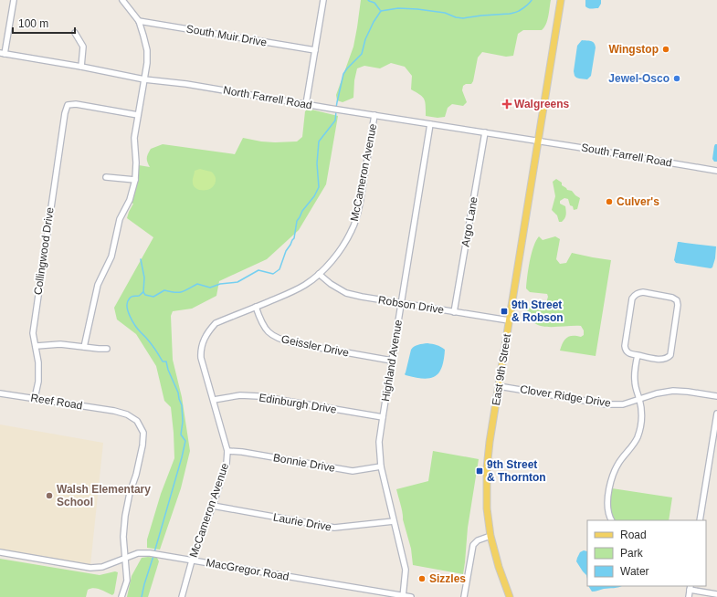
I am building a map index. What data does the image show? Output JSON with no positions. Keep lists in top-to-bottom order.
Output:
{
  "streets": {
    "main road": ["East 9th Street"],
    "street": [
      "South Muir Drive",
      "North Farrell Road",
      "South Farrell Road",
      "McCameron Avenue",
      "Argo Lane",
      "Collingwood Drive",
      "Robson Drive",
      "Geissler Drive",
      "Highland Avenue",
      "Clover Ridge Drive",
      "Reef Road",
      "Edinburgh Drive",
      "Bonnie Drive",
      "Laurie Drive",
      "MacGregor Road"
    ]
  },
  "crossings": [
    ["North Farrell Road", "South Farrell Road"],
    ["North Farrell Road", "McCameron Avenue"],
    ["North Farrell Road", "Argo Lane"],
    ["North Farrell Road", "Highland Avenue"],
    ["North Farrell Road", "East 9th Street"],
    ["South Farrell Road", "East 9th Street"],
    ["McCameron Avenue", "Robson Drive"],
    ["McCameron Avenue", "Geissler Drive"],
    ["McCameron Avenue", "Edinburgh Drive"],
    ["McCameron Avenue", "Bonnie Drive"],
    ["McCameron Avenue", "Laurie Drive"],
    ["McCameron Avenue", "MacGregor Road"],
    ["Argo Lane", "Robson Drive"],
    ["Collingwood Drive", "Reef Road"],
    ["Robson Drive", "Highland Avenue"],
    ["Robson Drive", "East 9th Street"],
    ["Geissler Drive", "Highland Avenue"],
    ["Highland Avenue", "Edinburgh Drive"],
    ["Highland Avenue", "Bonnie Drive"],
    ["Highland Avenue", "Laurie Drive"],
    ["Highland Avenue", "MacGregor Road"],
    ["East 9th Street", "Clover Ridge Drive"],
    ["Reef Road", "MacGregor Road"]
  ],
  "places": {
    "other": [
      "Wingstop",
      "Jewel-Osco",
      "Culver's",
      "Walsh Elementary School",
      "Sizzles"
    ],
    "health": ["Walgreens"],
    "transit": ["9th Street & Robson", "9th Street & Thornton"]
  },
  "legend": ["Road", "Park", "Water"],
  "scale_bar": "100 m"
}
